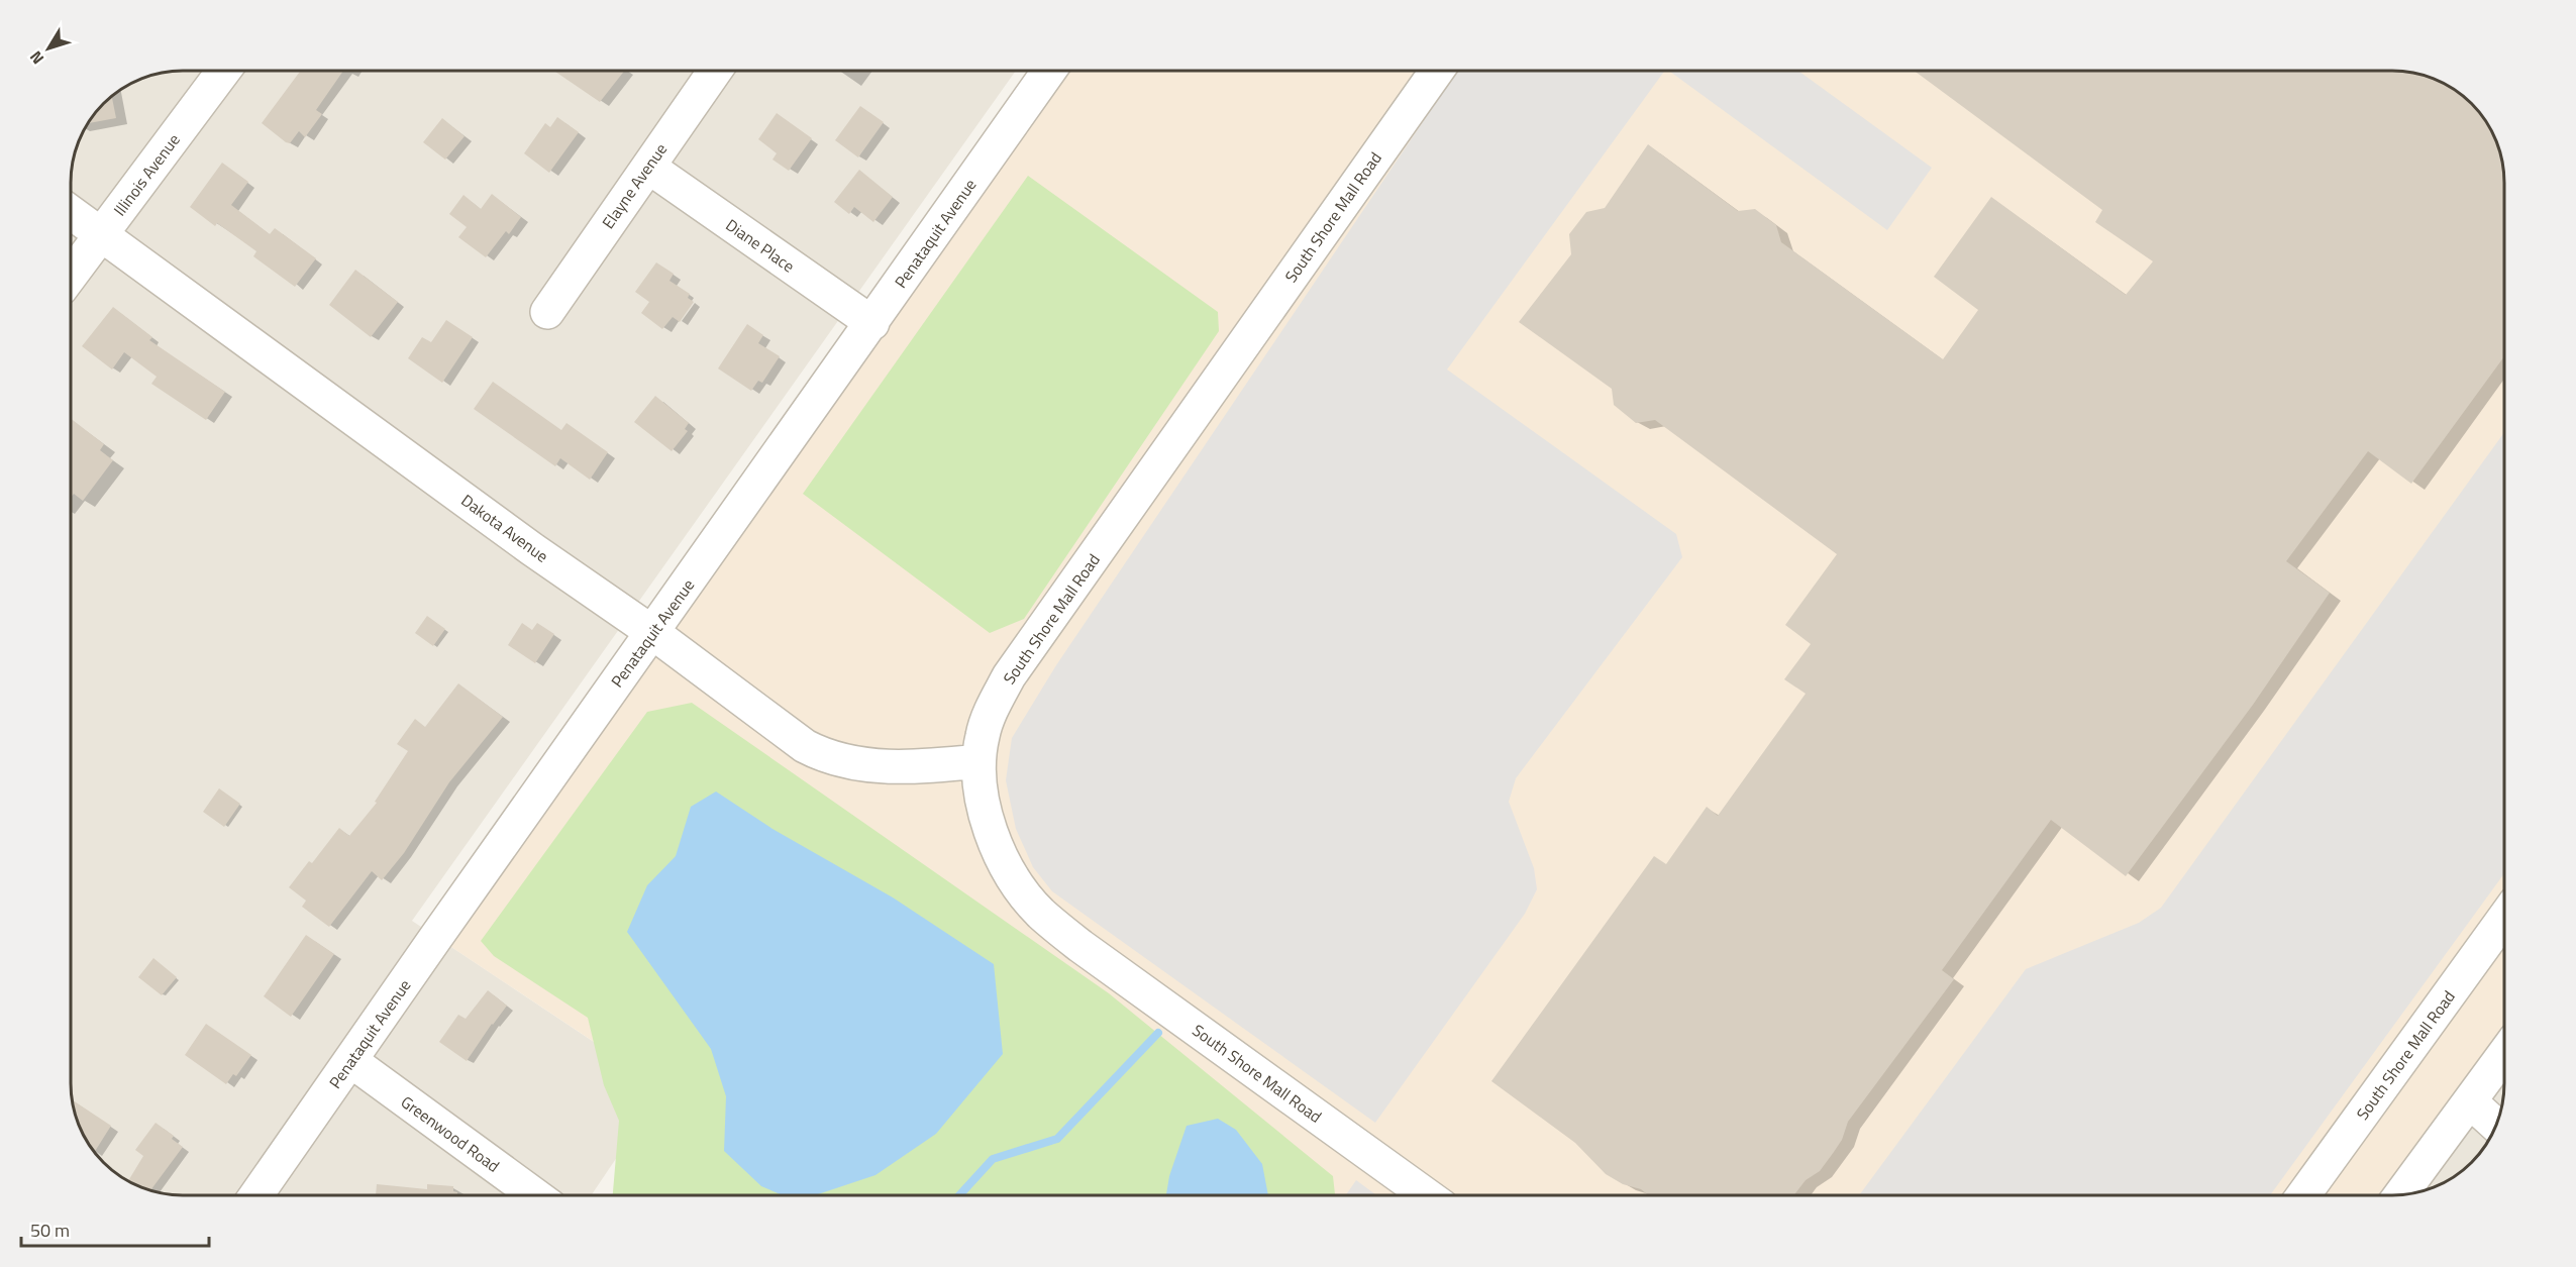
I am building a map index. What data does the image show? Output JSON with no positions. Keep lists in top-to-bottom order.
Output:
{
  "streets": {
    "street": [
      "Illinois Avenue",
      "Elayne Avenue",
      "South Shore Mall Road",
      "Penataquit Avenue",
      "Diane Place",
      "Dakota Avenue",
      "Greenwood Road"
    ]
  },
  "crossings": [
    ["Illinois Avenue", "Dakota Avenue"],
    ["Elayne Avenue", "Diane Place"],
    ["South Shore Mall Road", "Dakota Avenue"],
    ["Penataquit Avenue", "Diane Place"],
    ["Penataquit Avenue", "Dakota Avenue"],
    ["Penataquit Avenue", "Greenwood Road"]
  ],
  "scale_bar": "50 m",
  "north": "bottom left"
}
